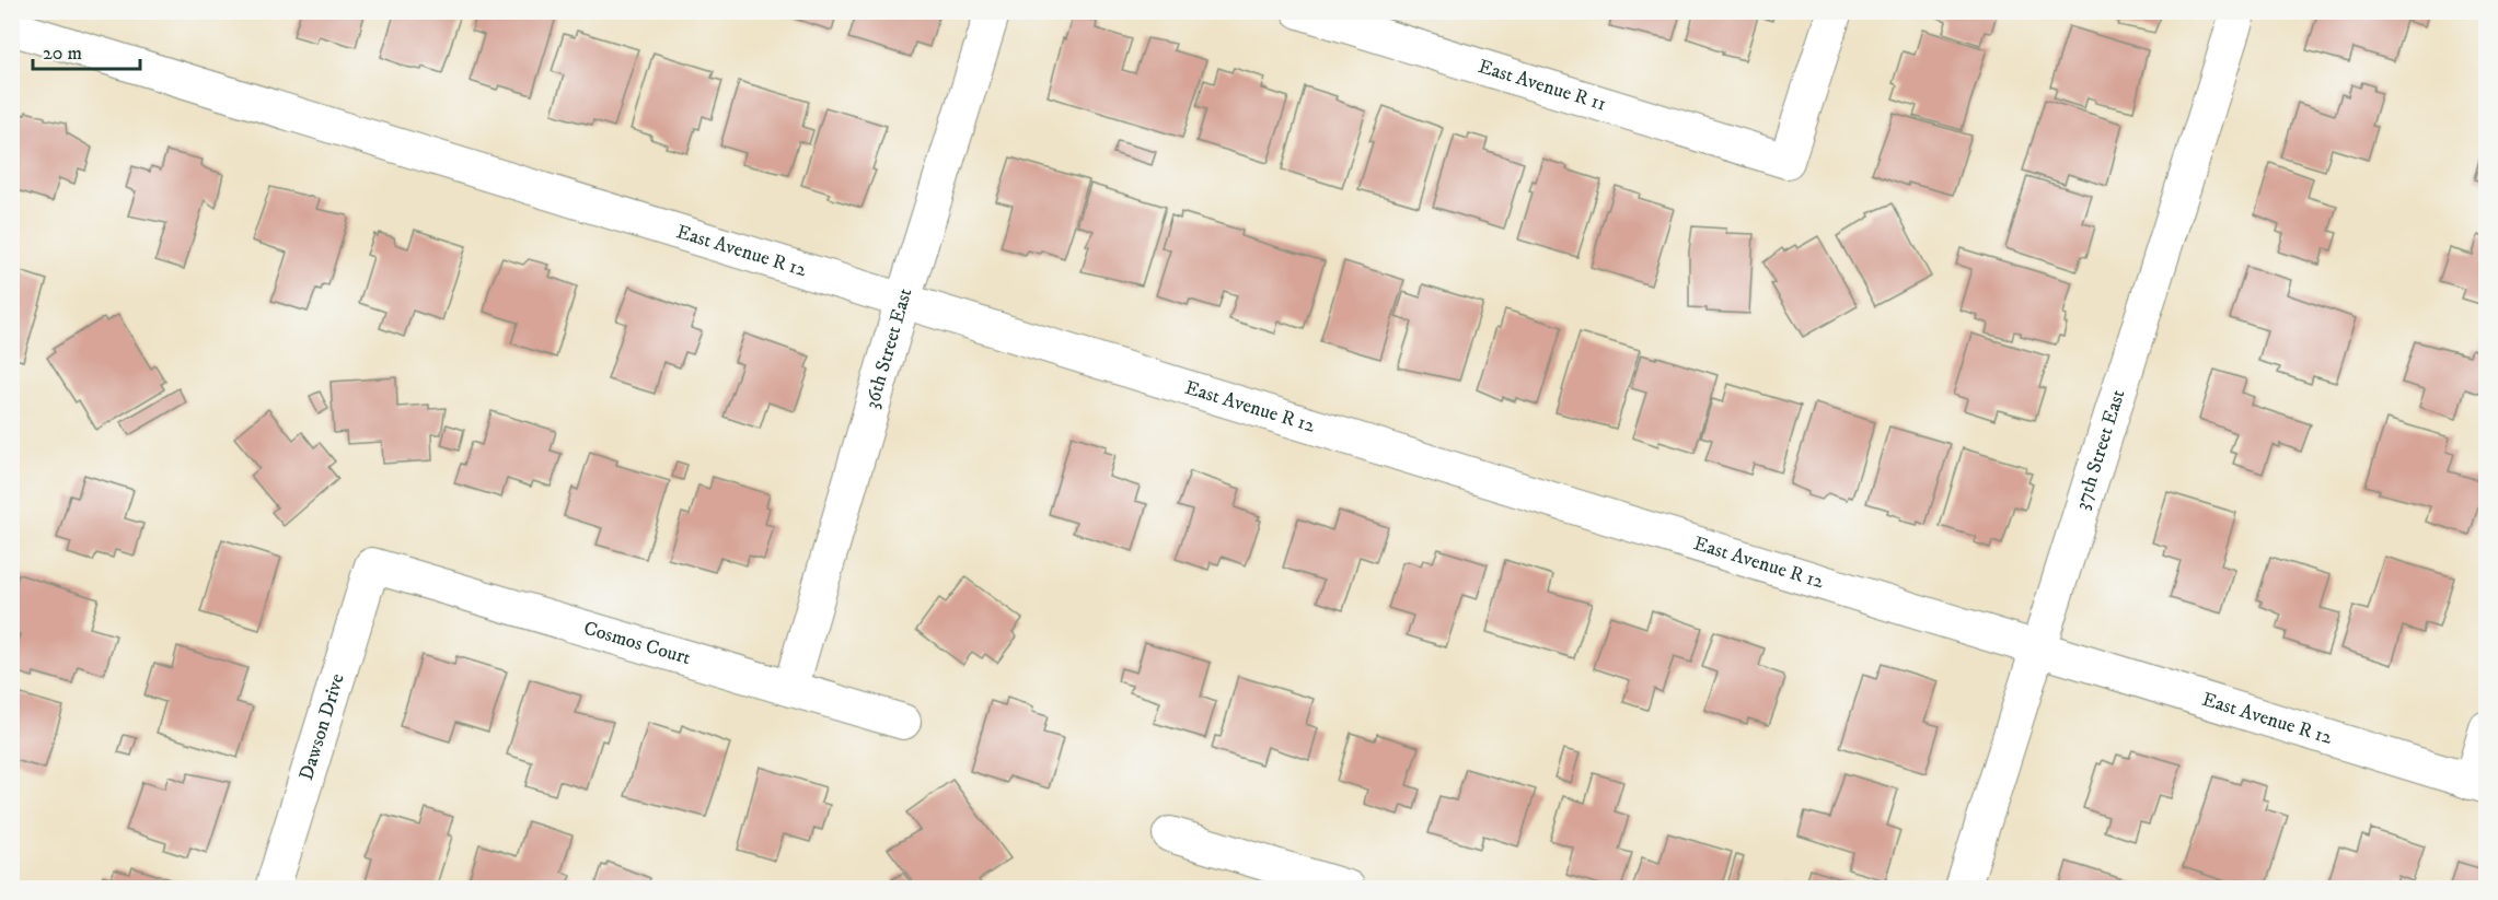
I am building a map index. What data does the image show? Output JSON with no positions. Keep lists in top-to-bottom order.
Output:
{
  "streets": {
    "street": [
      "East Avenue R 11",
      "East Avenue R 12",
      "36th Street East",
      "37th Street East",
      "Cosmos Court",
      "Dawson Drive"
    ]
  },
  "crossings": [
    ["East Avenue R 12", "36th Street East"],
    ["East Avenue R 12", "37th Street East"],
    ["36th Street East", "Cosmos Court"],
    ["Cosmos Court", "Dawson Drive"]
  ],
  "scale_bar": "20 m"
}
